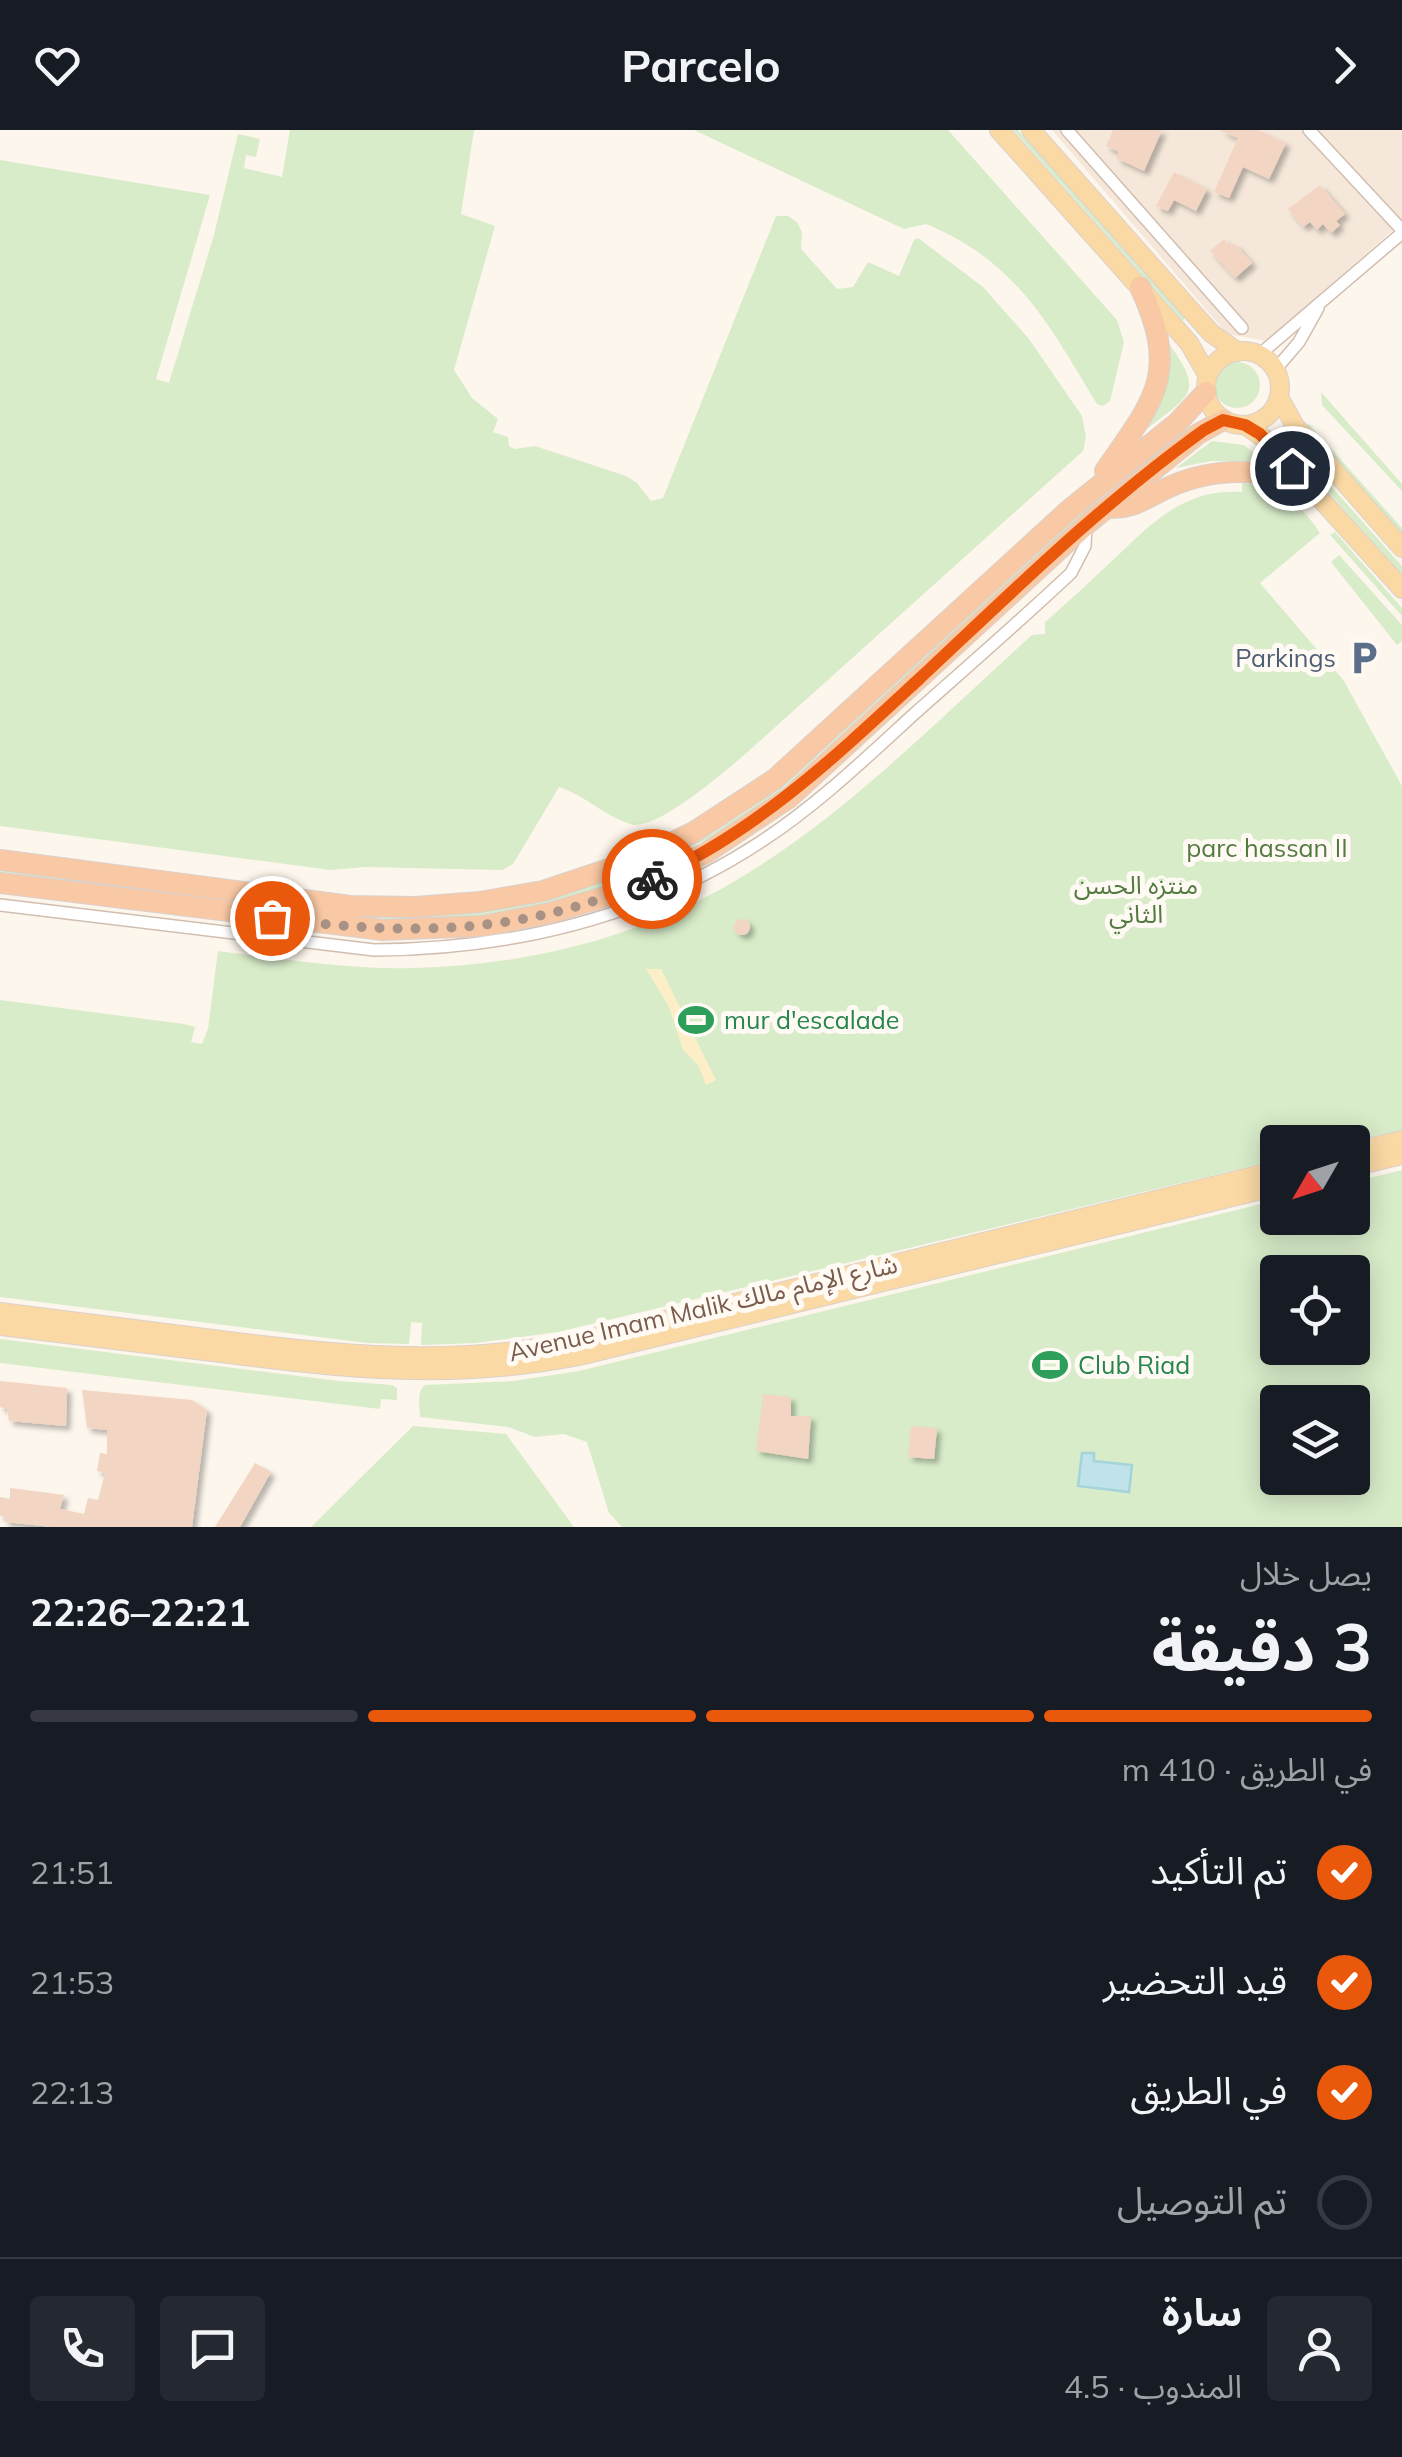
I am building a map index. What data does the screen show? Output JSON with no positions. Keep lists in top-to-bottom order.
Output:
{
  "streets": {
    "main road": ["Avenue Imam Malik شارع الإمام مالك"]
  },
  "parks": ["parc hassan II", "منتزه الحسن الثاني"],
  "places": {
    "parking": ["Parkings"],
    "sports": ["mur d'escalade", "Club Riad"]
  },
  "north": "bottom left",
  "page": {
    "header": "Parcelo",
    "heading": ["3 دقيقة", "يصل خلال", "22:21–22:26"],
    "panel": ["سارة", "المندوب · 4.5"],
    "bar": "في الطريق · 410 m",
    "list": [
      ["تم التأكيد", "21:51"],
      ["قيد التحضير", "21:53"],
      ["في الطريق", "22:13"],
      "تم التوصيل"
    ]
  }
}
